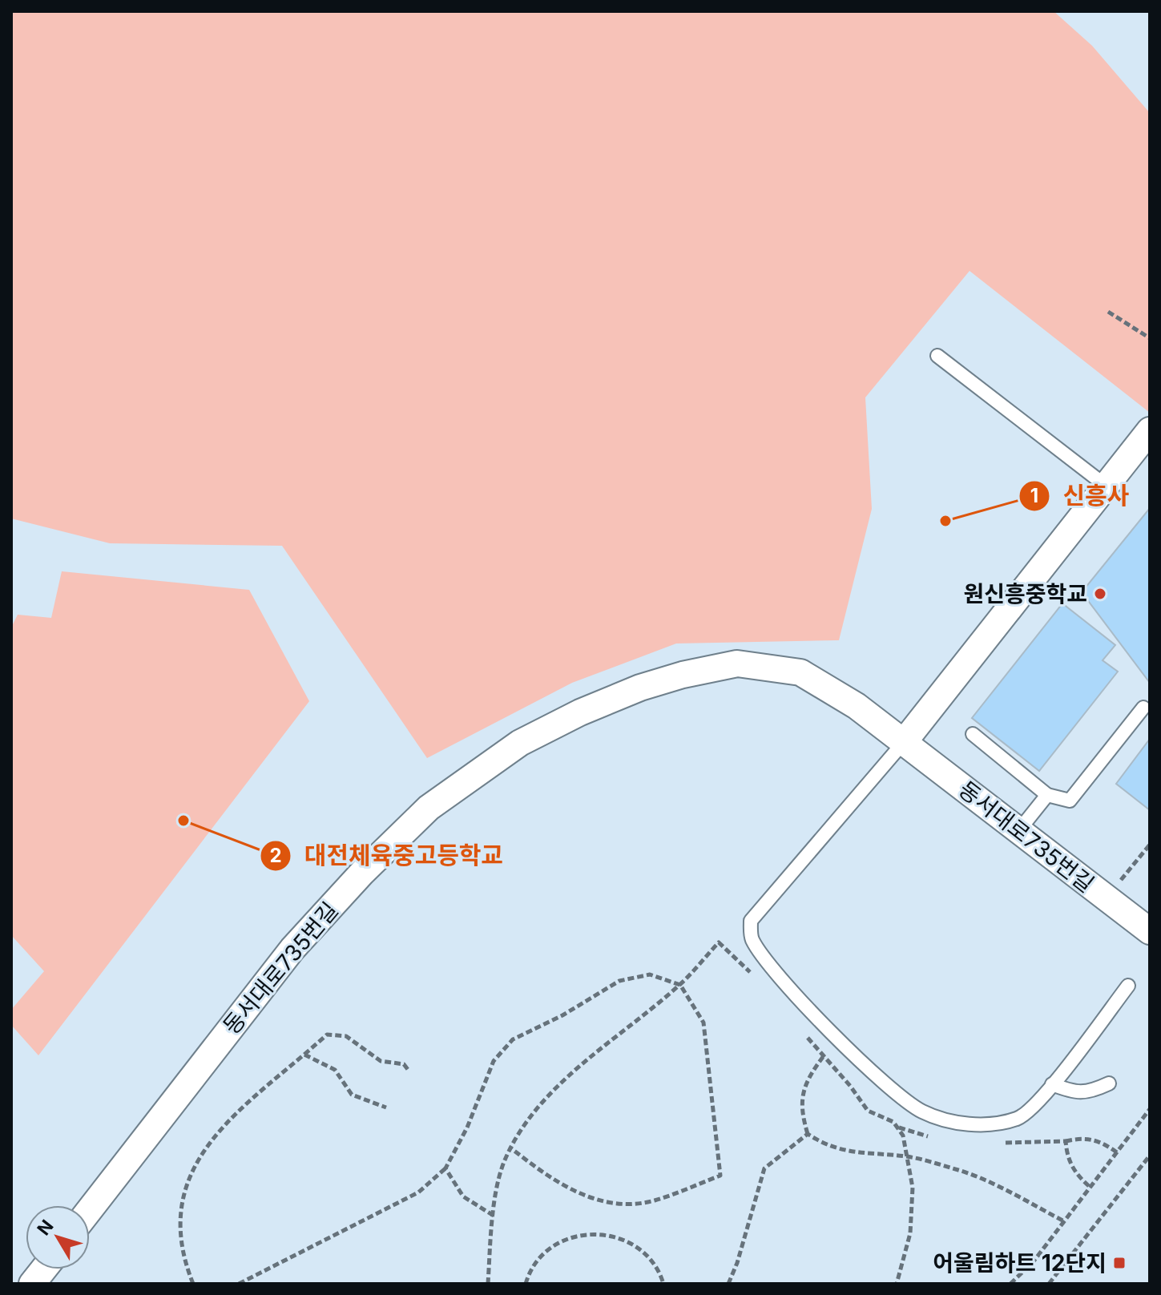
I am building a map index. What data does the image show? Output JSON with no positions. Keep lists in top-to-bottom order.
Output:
{
  "streets": {
    "street": ["동서대로735번길"]
  },
  "places": {
    "other": ["신흥사", "원신흥중학교", "대전체육중고등학교"],
    "transit": ["어울림하트 12단지"]
  },
  "north": "top left"
}
